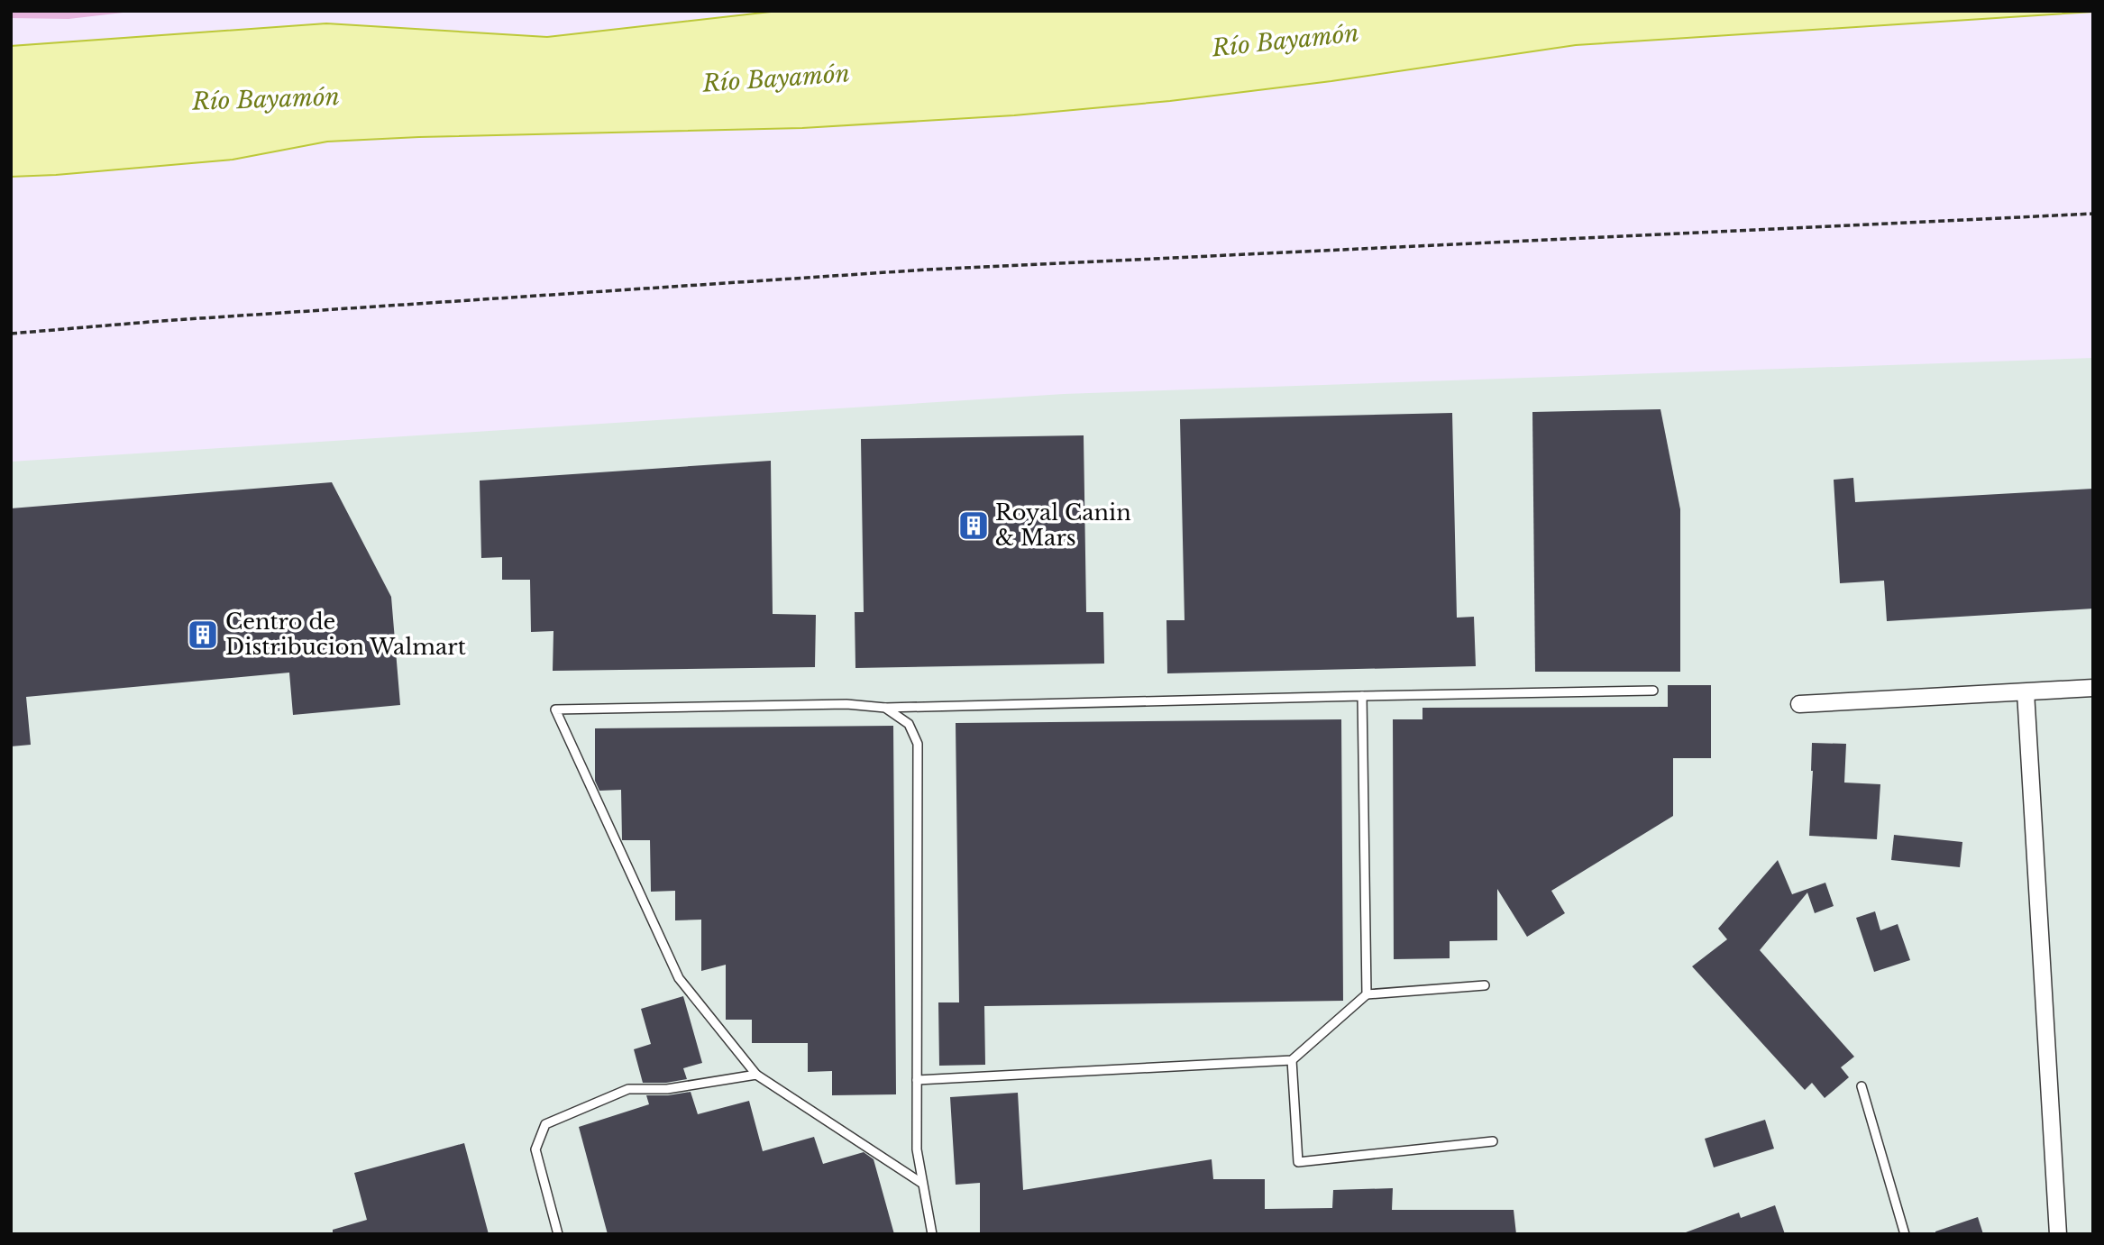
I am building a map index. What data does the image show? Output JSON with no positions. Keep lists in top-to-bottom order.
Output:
{
  "water": ["Río Bayamón"],
  "places": {
    "building": ["Royal Canin & Mars", "Centro de Distribucion Walmart"]
  }
}
